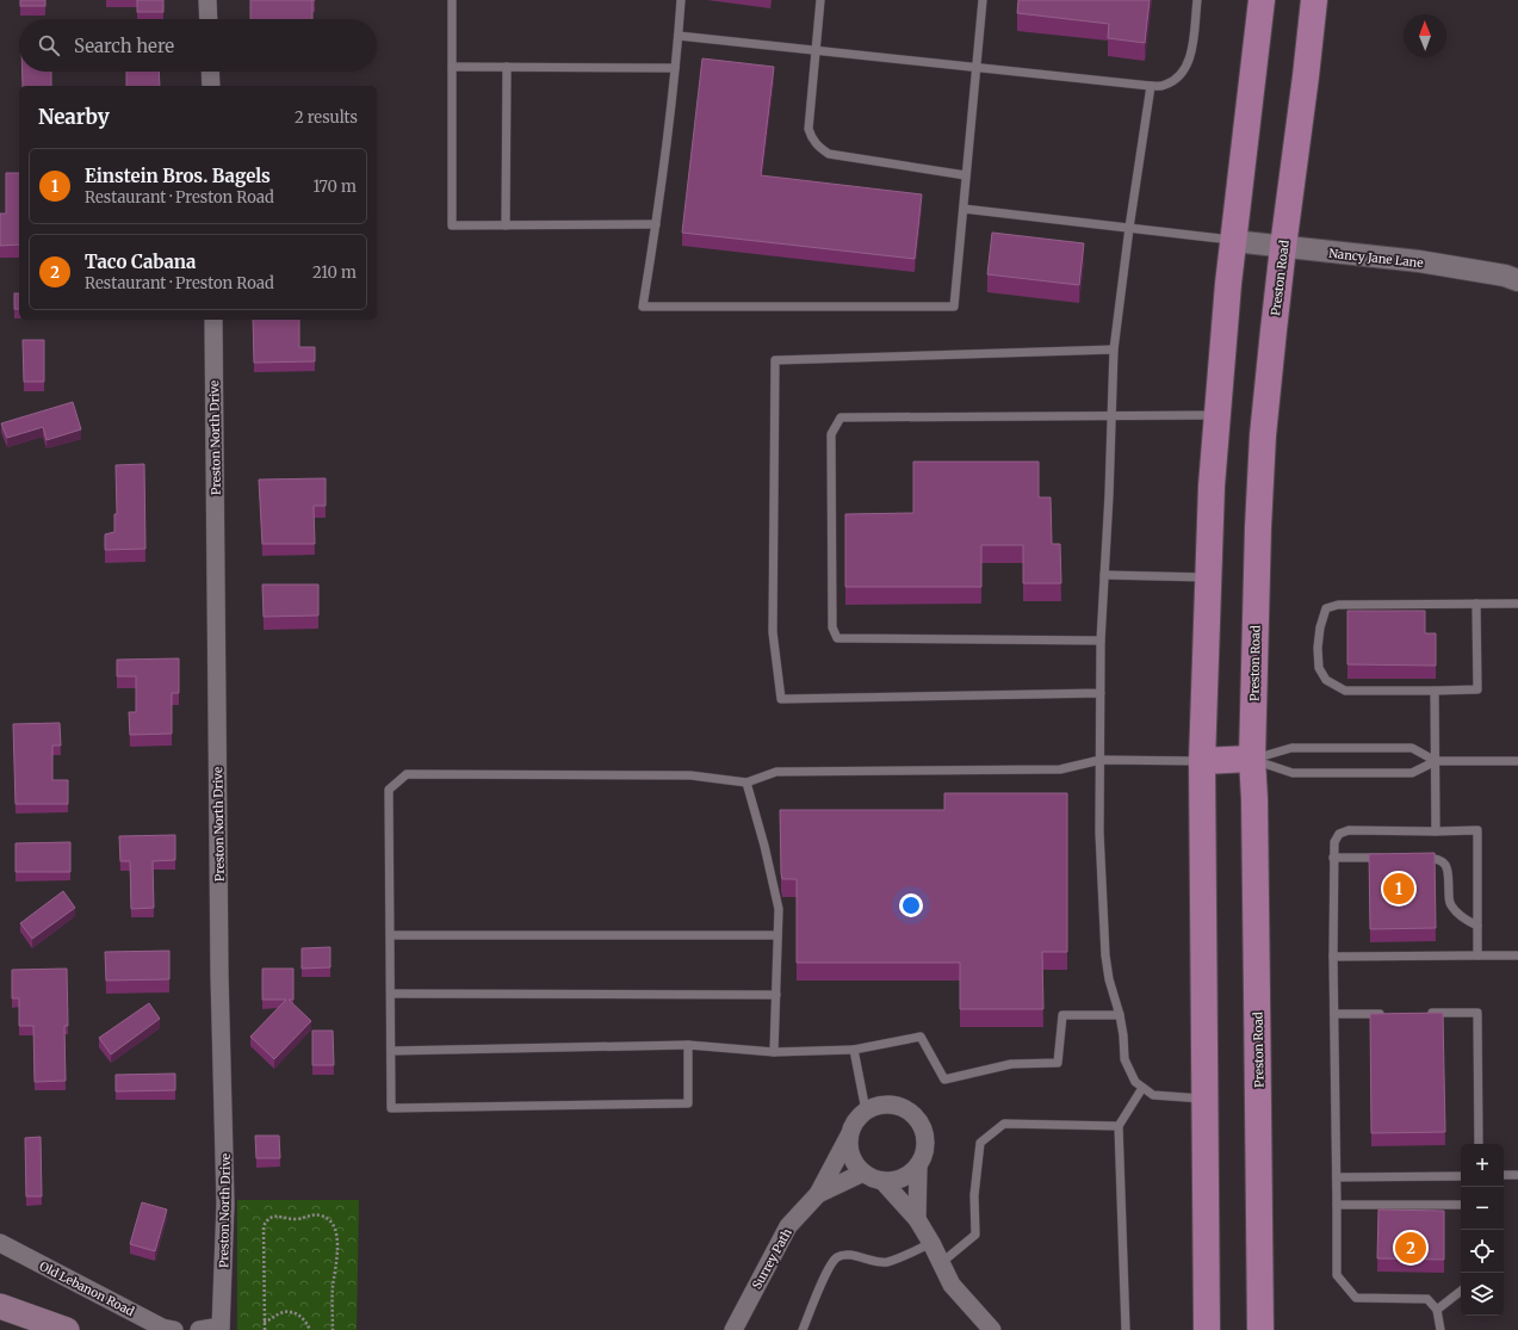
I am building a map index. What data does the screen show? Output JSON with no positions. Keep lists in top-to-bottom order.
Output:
{
  "streets": {
    "main road": ["Preston Road"],
    "street": [
      "Nancy Jane Lane",
      "Preston North Drive",
      "Surrey Path",
      "Old Lebanon Road"
    ]
  },
  "crossings": [
    ["Nancy Jane Lane", "Preston Road"]
  ],
  "north": "top",
  "page": {
    "search": "Search here",
    "heading": ["Nearby", "2 results"],
    "list": [
      {
        "mark": "1",
        "name": "Einstein Bros. Bagels",
        "note": "Restaurant · Preston Road",
        "value": "170 m"
      },
      {
        "mark": "2",
        "name": "Taco Cabana",
        "note": "Restaurant · Preston Road",
        "value": "210 m"
      }
    ],
    "pins": ["1", "2"],
    "map_buttons": ["+", "−"]
  }
}
